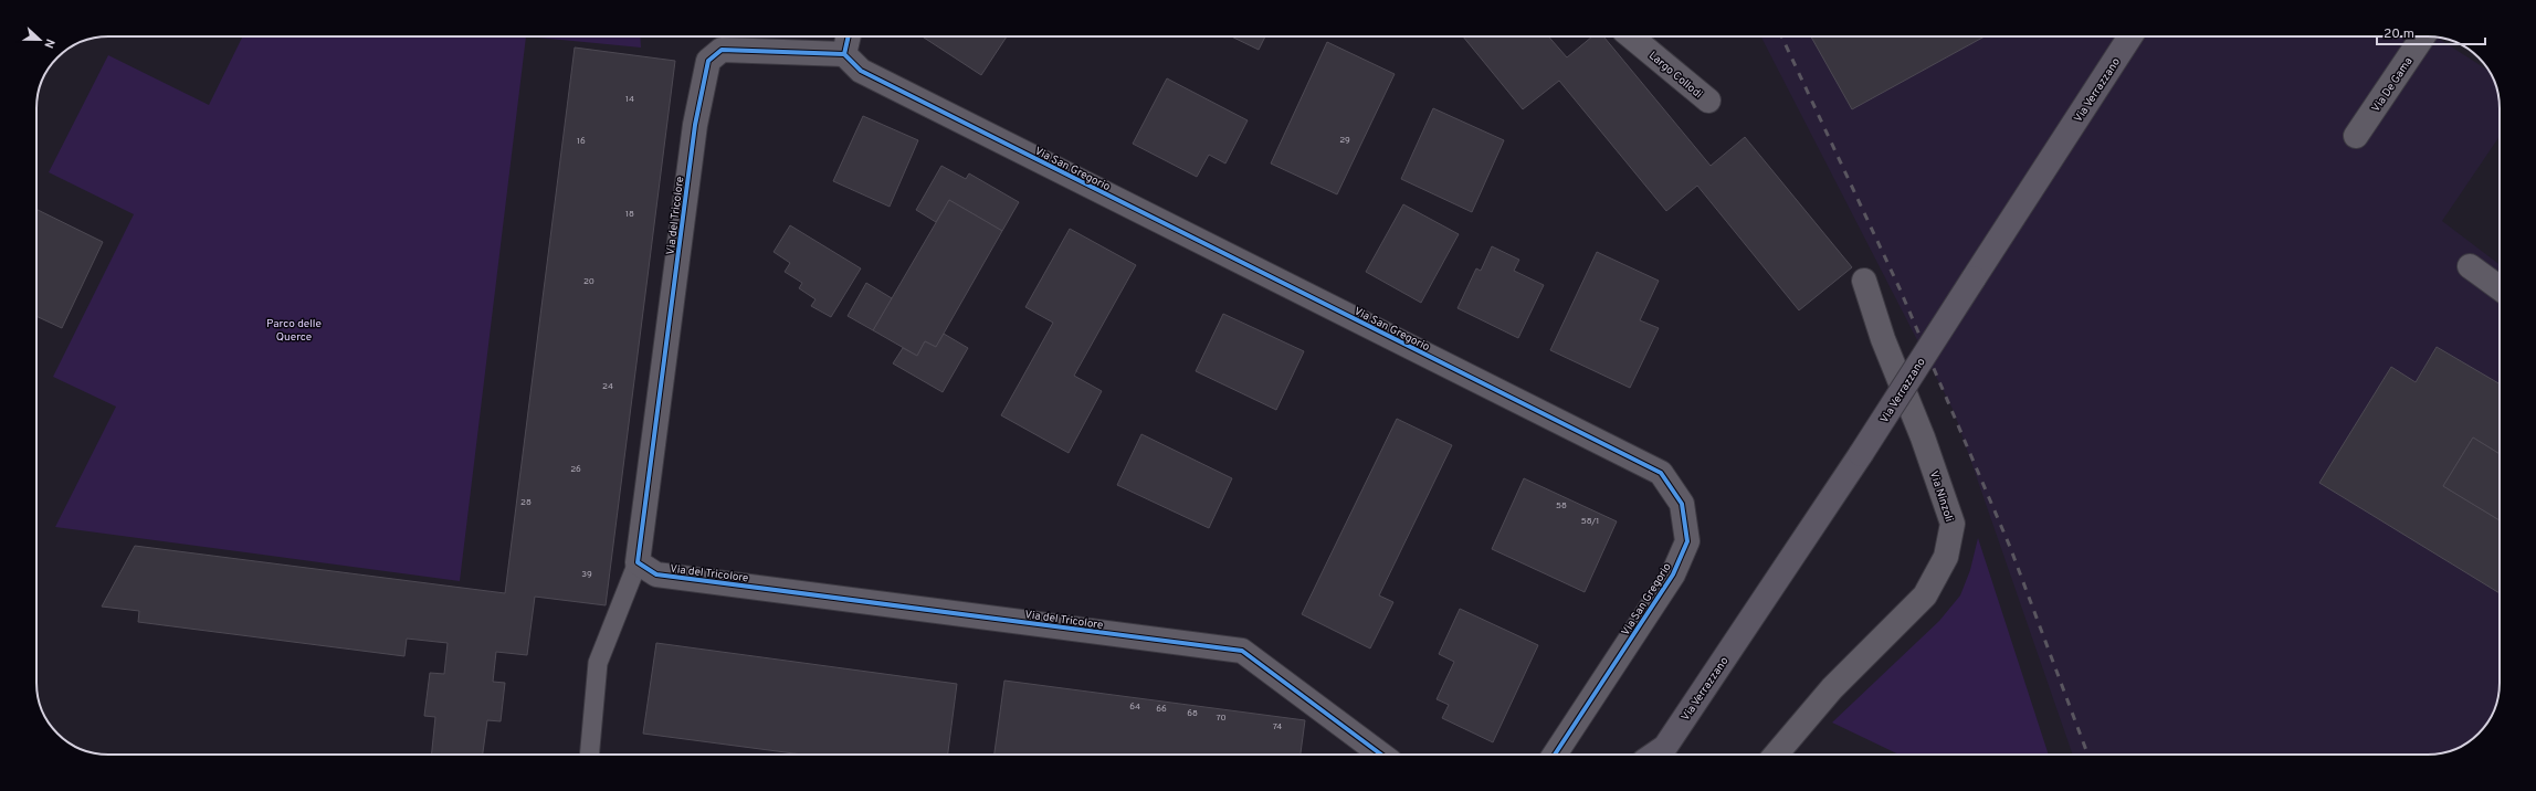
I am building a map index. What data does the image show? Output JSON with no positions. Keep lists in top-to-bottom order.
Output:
{
  "streets": {
    "main road": ["Via Verrazzano"],
    "street": [
      "Largo Collodi",
      "Via De Gama",
      "Via San Gregorio",
      "Via del Tricolore",
      "Via Ninzoli"
    ]
  },
  "crossings": [
    ["Via San Gregorio", "Via del Tricolore"]
  ],
  "parks": ["Parco delle Querce"],
  "house_numbers": [
    "14",
    "29",
    "16",
    "18",
    "20",
    "24",
    "26",
    "28",
    "58",
    "58/1",
    "39",
    "64",
    "66",
    "68",
    "70",
    "74"
  ],
  "scale_bar": "20 m",
  "north": "right"
}
